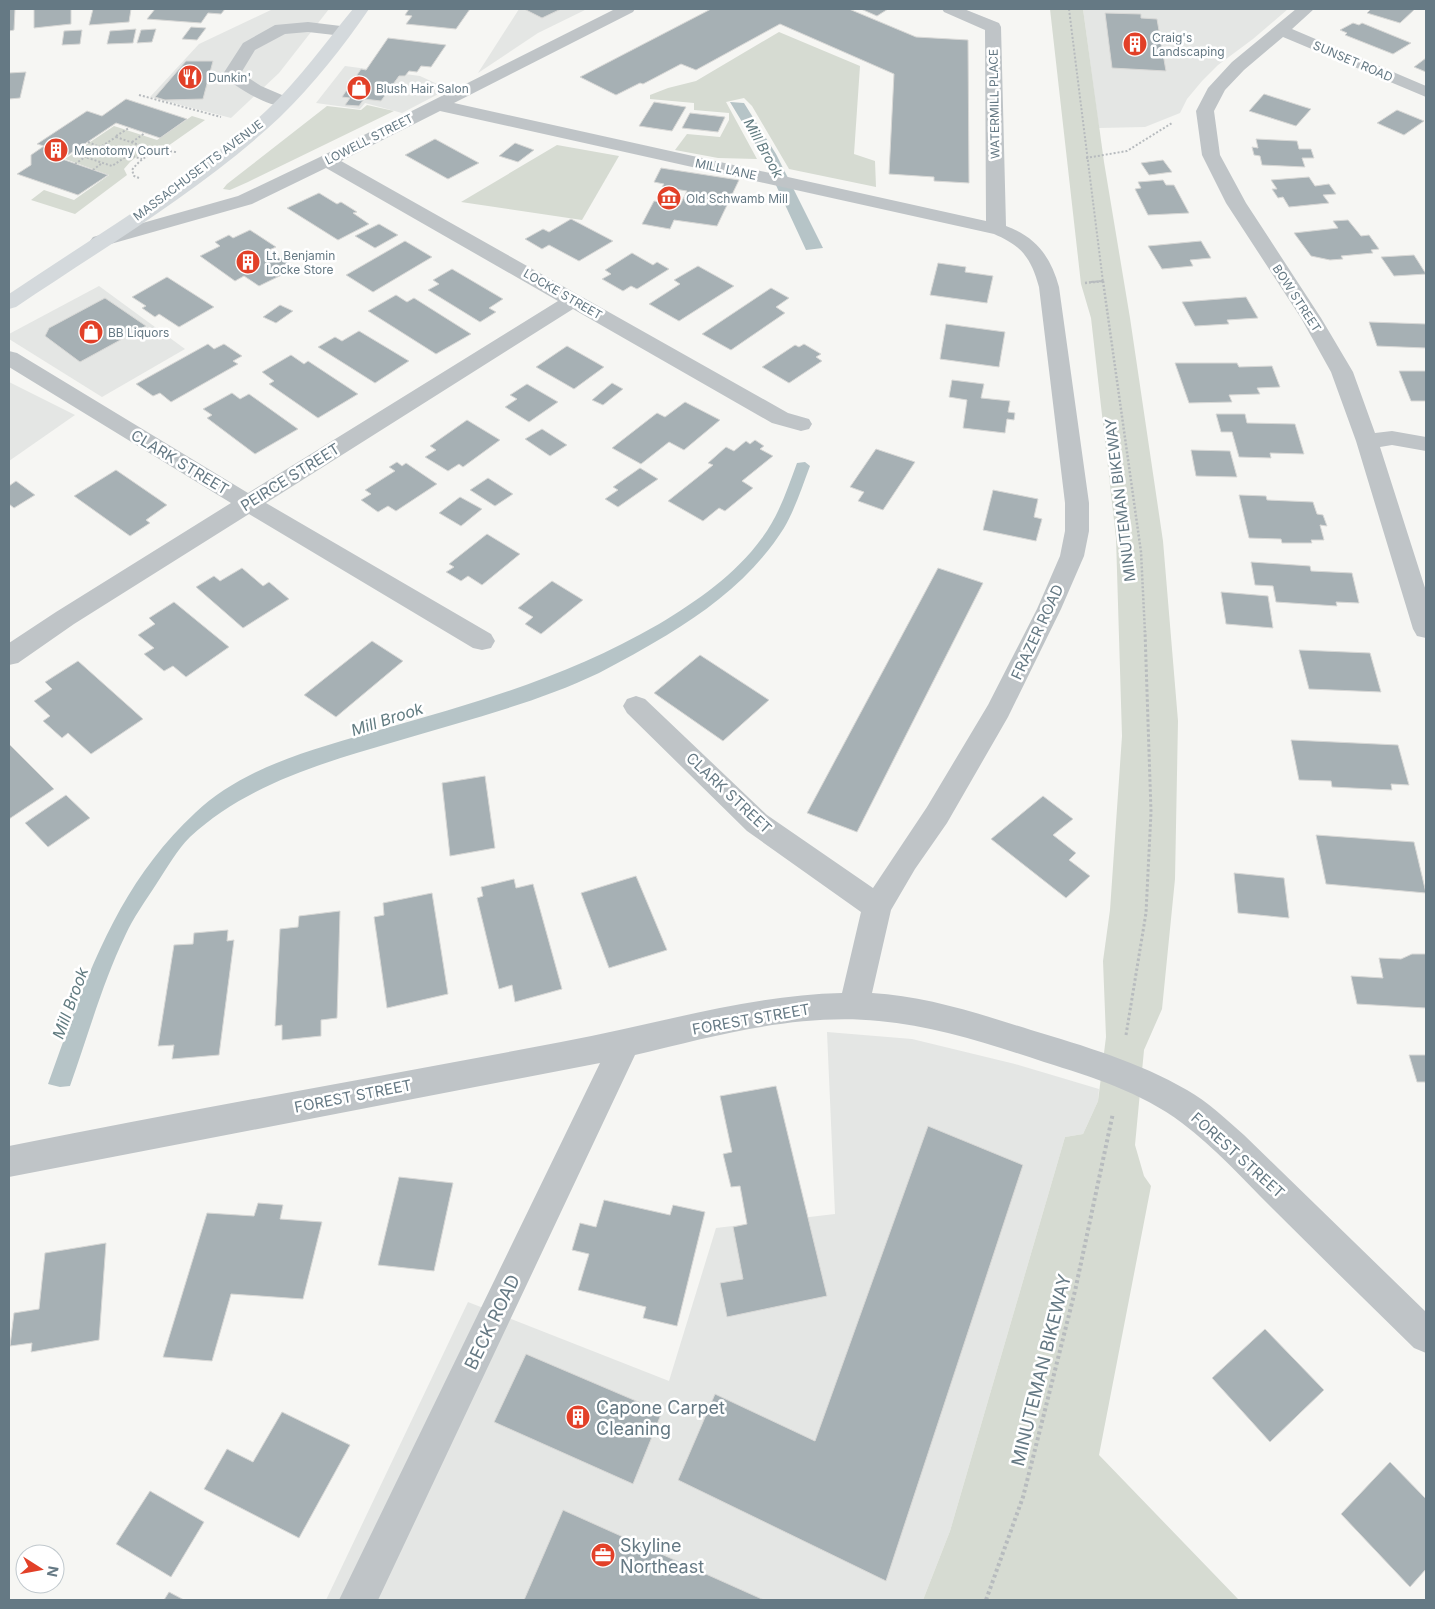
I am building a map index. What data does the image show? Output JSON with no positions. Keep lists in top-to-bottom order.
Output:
{
  "streets": {
    "main road": ["MASSACHUSETTS AVENUE"],
    "street": [
      "SUNSET ROAD",
      "WATERMILL PLACE",
      "LOWELL STREET",
      "MILL LANE",
      "LOCKE STREET",
      "BOW STREET",
      "CLARK STREET",
      "PEIRCE STREET",
      "FRAZER ROAD",
      "FOREST STREET",
      "BECK ROAD"
    ],
    "path": ["MINUTEMAN BIKEWAY"]
  },
  "crossings": [
    ["WATERMILL PLACE", "MILL LANE"],
    ["WATERMILL PLACE", "FRAZER ROAD"],
    ["LOWELL STREET", "MILL LANE"],
    ["LOWELL STREET", "MASSACHUSETTS AVENUE"],
    ["LOWELL STREET", "LOCKE STREET"],
    ["MILL LANE", "FRAZER ROAD"],
    ["LOCKE STREET", "PEIRCE STREET"],
    ["CLARK STREET", "PEIRCE STREET"],
    ["CLARK STREET", "FRAZER ROAD"],
    ["FRAZER ROAD", "FOREST STREET"],
    ["FOREST STREET", "BECK ROAD"]
  ],
  "water": ["Mill Brook"],
  "places": {
    "building": [
      "Craig's Landscaping",
      "Menotomy Court",
      "Lt. Benjamin Locke Store",
      "Capone Carpet Cleaning"
    ],
    "restaurant": ["Dunkin'"],
    "shop": ["Blush Hair Salon", "BB Liquors"],
    "museum": ["Old Schwamb Mill"],
    "office": ["Skyline Northeast"]
  },
  "north": "right"
}
